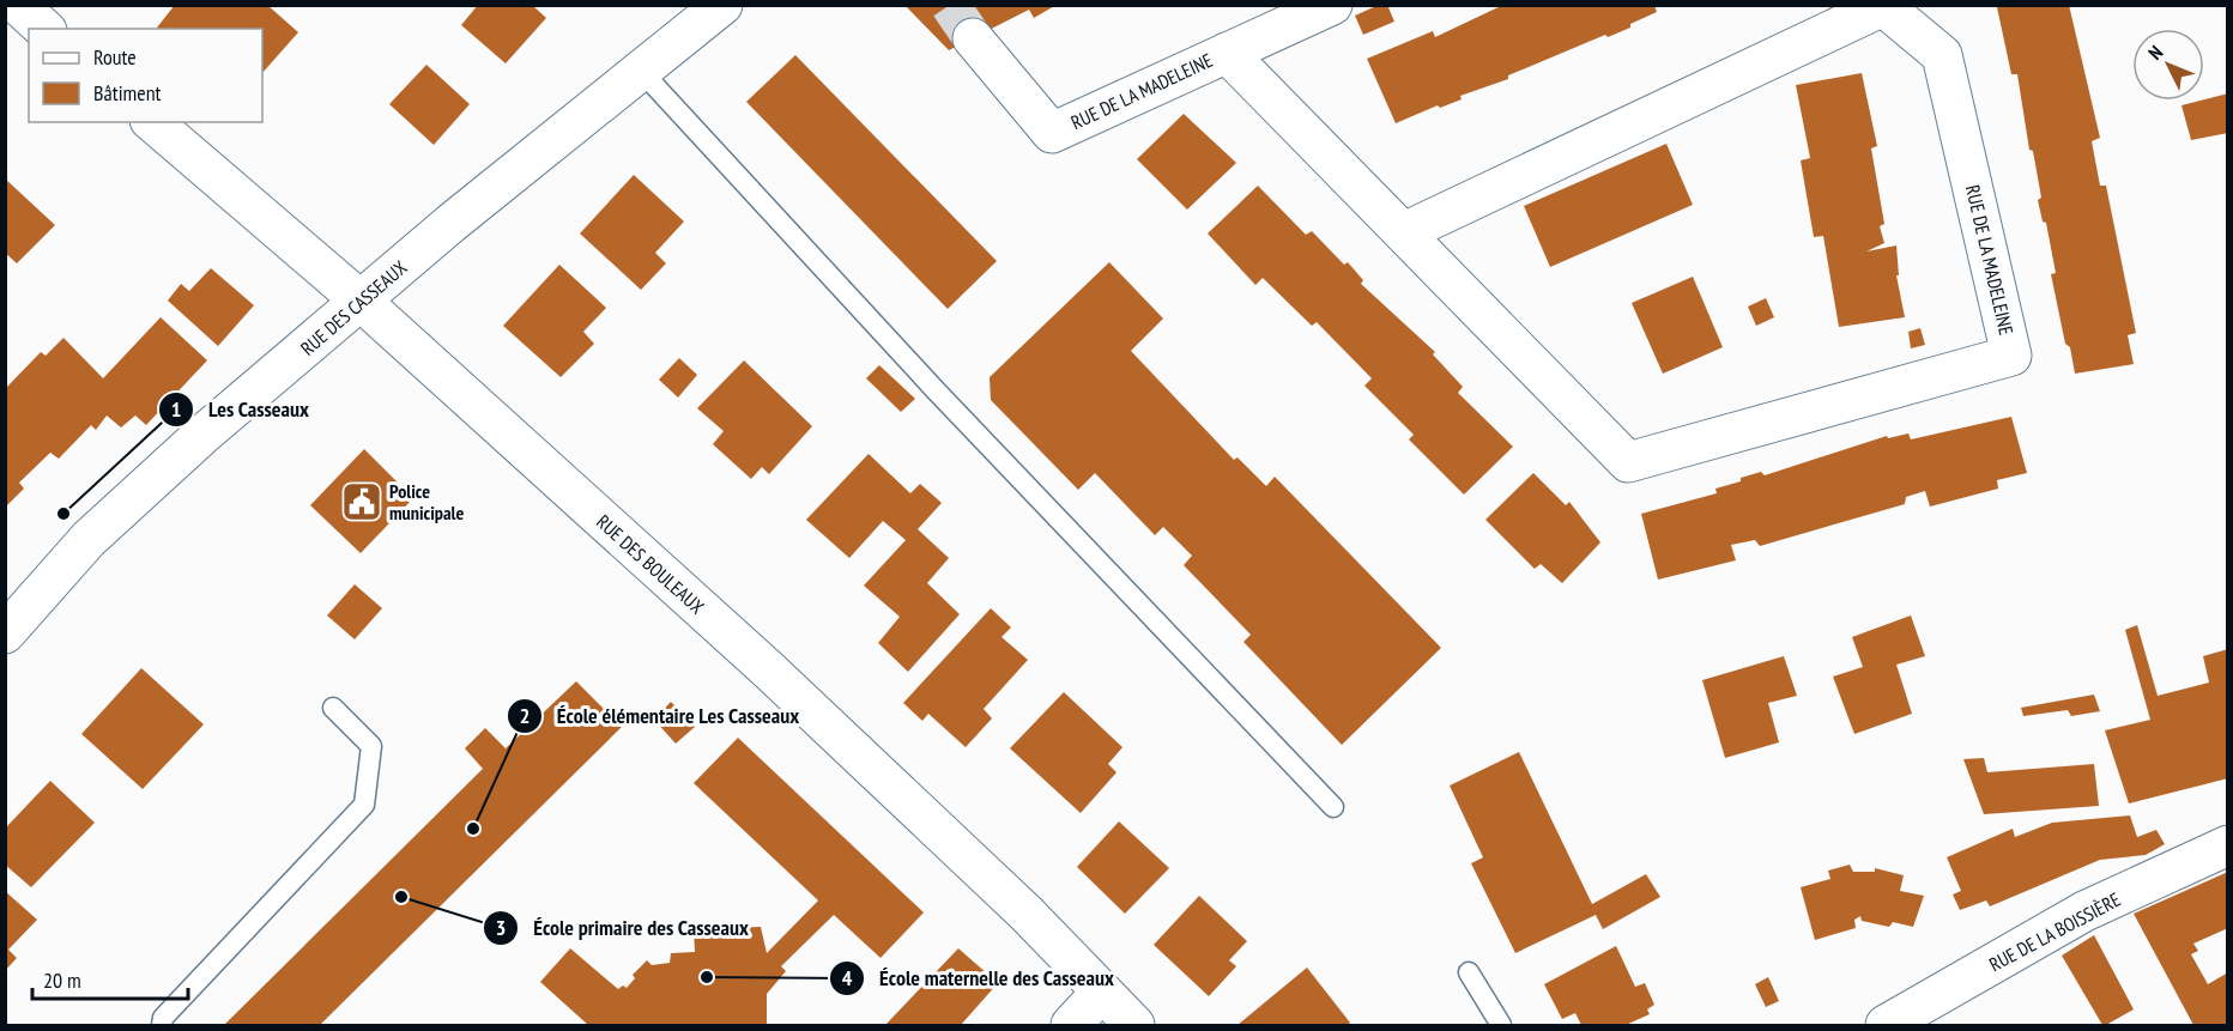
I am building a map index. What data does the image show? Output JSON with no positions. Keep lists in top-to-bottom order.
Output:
{
  "streets": {
    "street": [
      "RUE DE LA MADELEINE",
      "RUE DES CASSEAUX",
      "RUE DES BOULEAUX",
      "RUE DE LA BOISSIÈRE"
    ]
  },
  "crossings": [
    ["RUE DES CASSEAUX", "RUE DES BOULEAUX"]
  ],
  "places": {
    "public building": ["Police municipale"],
    "other": [
      "Les Casseaux",
      "École élémentaire Les Casseaux",
      "École primaire des Casseaux",
      "École maternelle des Casseaux"
    ]
  },
  "legend": ["Route", "Bâtiment"],
  "scale_bar": "20 m",
  "north": "top left"
}
